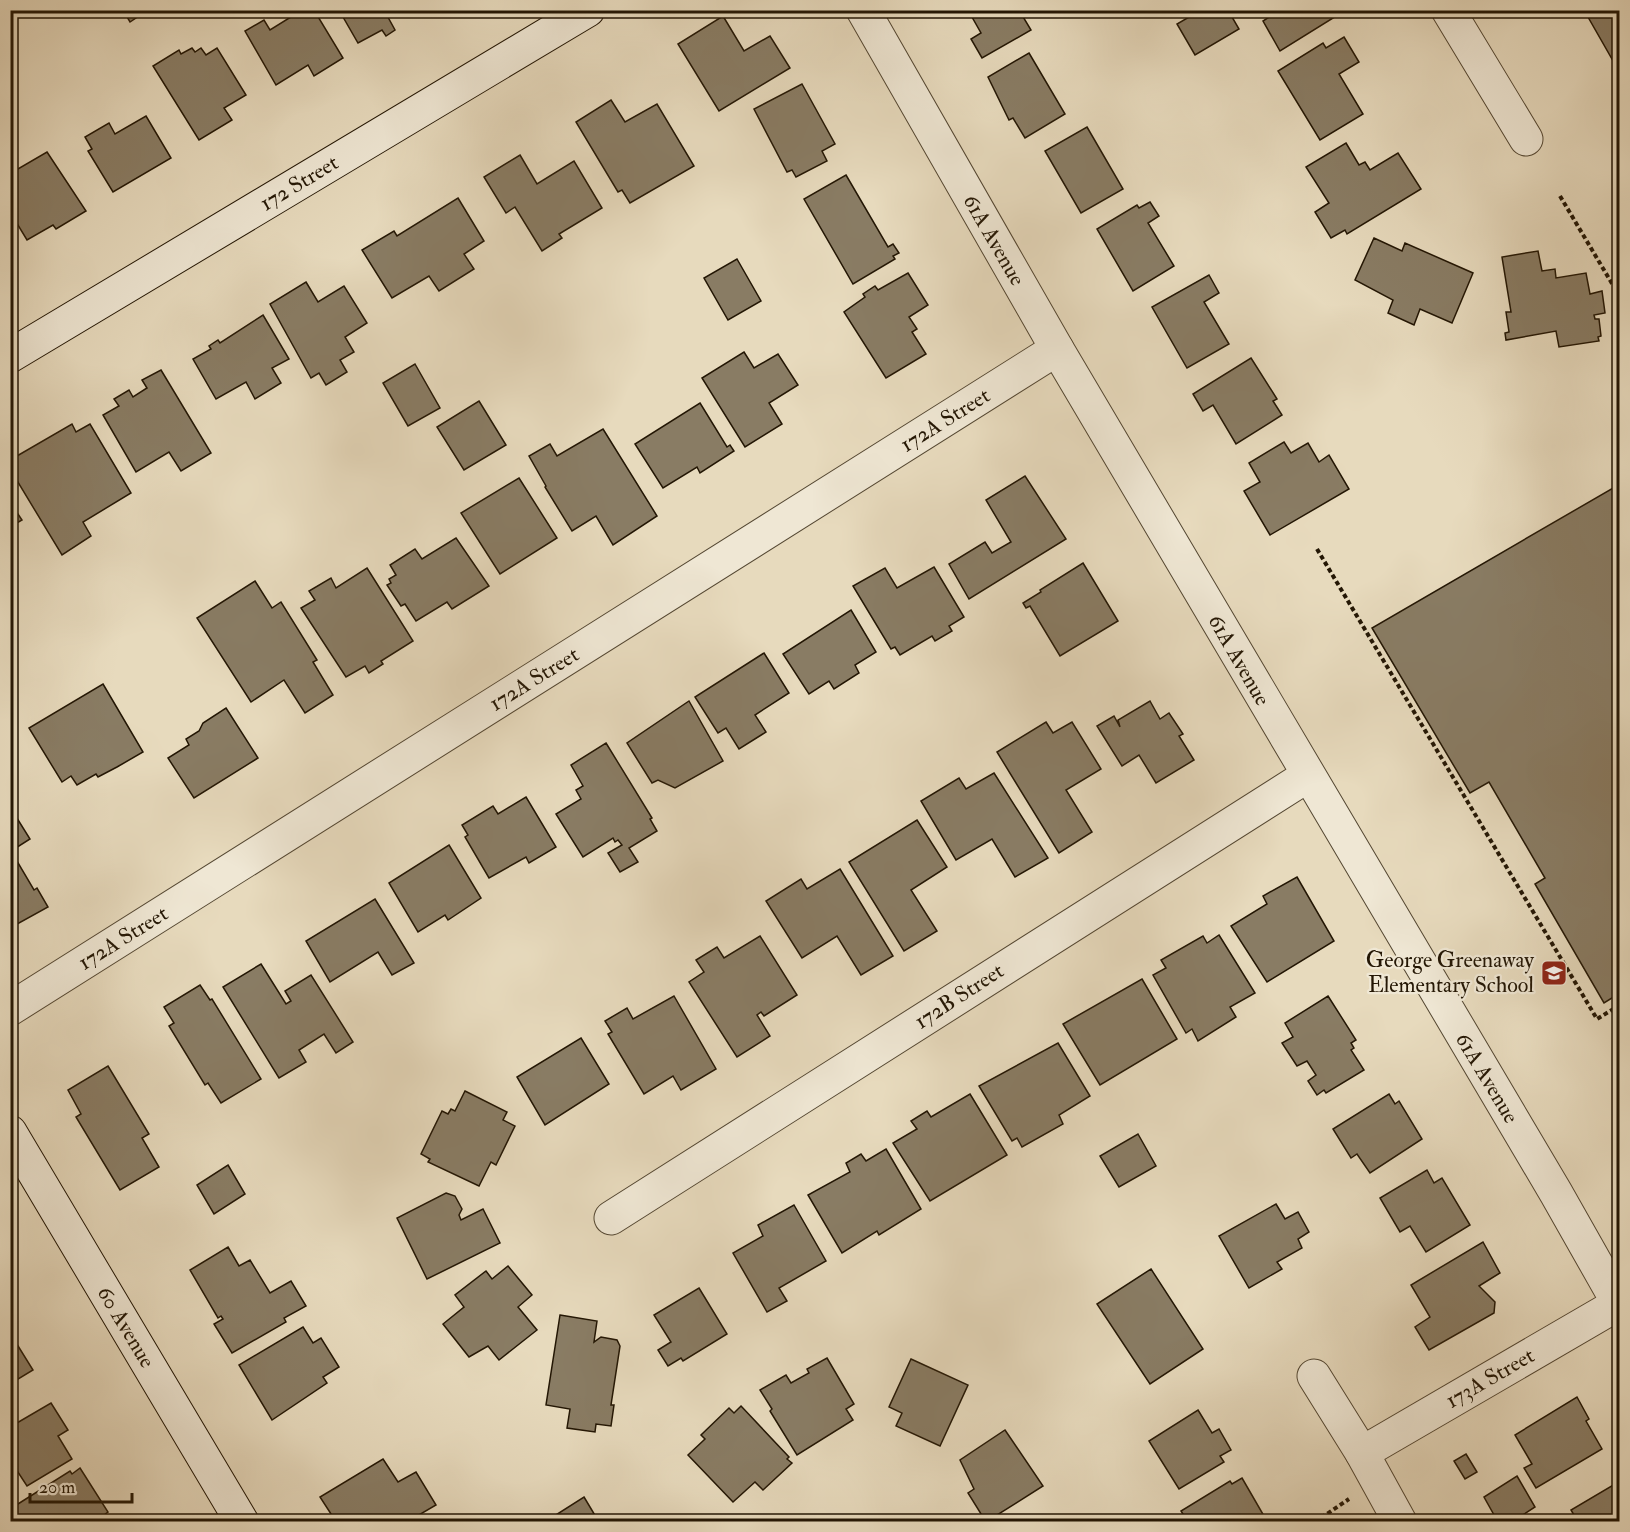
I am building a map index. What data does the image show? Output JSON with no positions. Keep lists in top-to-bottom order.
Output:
{
  "streets": {
    "street": [
      "172 Street",
      "61A Avenue",
      "172A Street",
      "172B Street",
      "60 Avenue",
      "173A Street"
    ]
  },
  "crossings": [
    ["61A Avenue", "172A Street"],
    ["61A Avenue", "172B Street"],
    ["61A Avenue", "173A Street"]
  ],
  "places": {
    "school or university": ["George Greenaway Elementary School"]
  },
  "scale_bar": "20 m"
}
